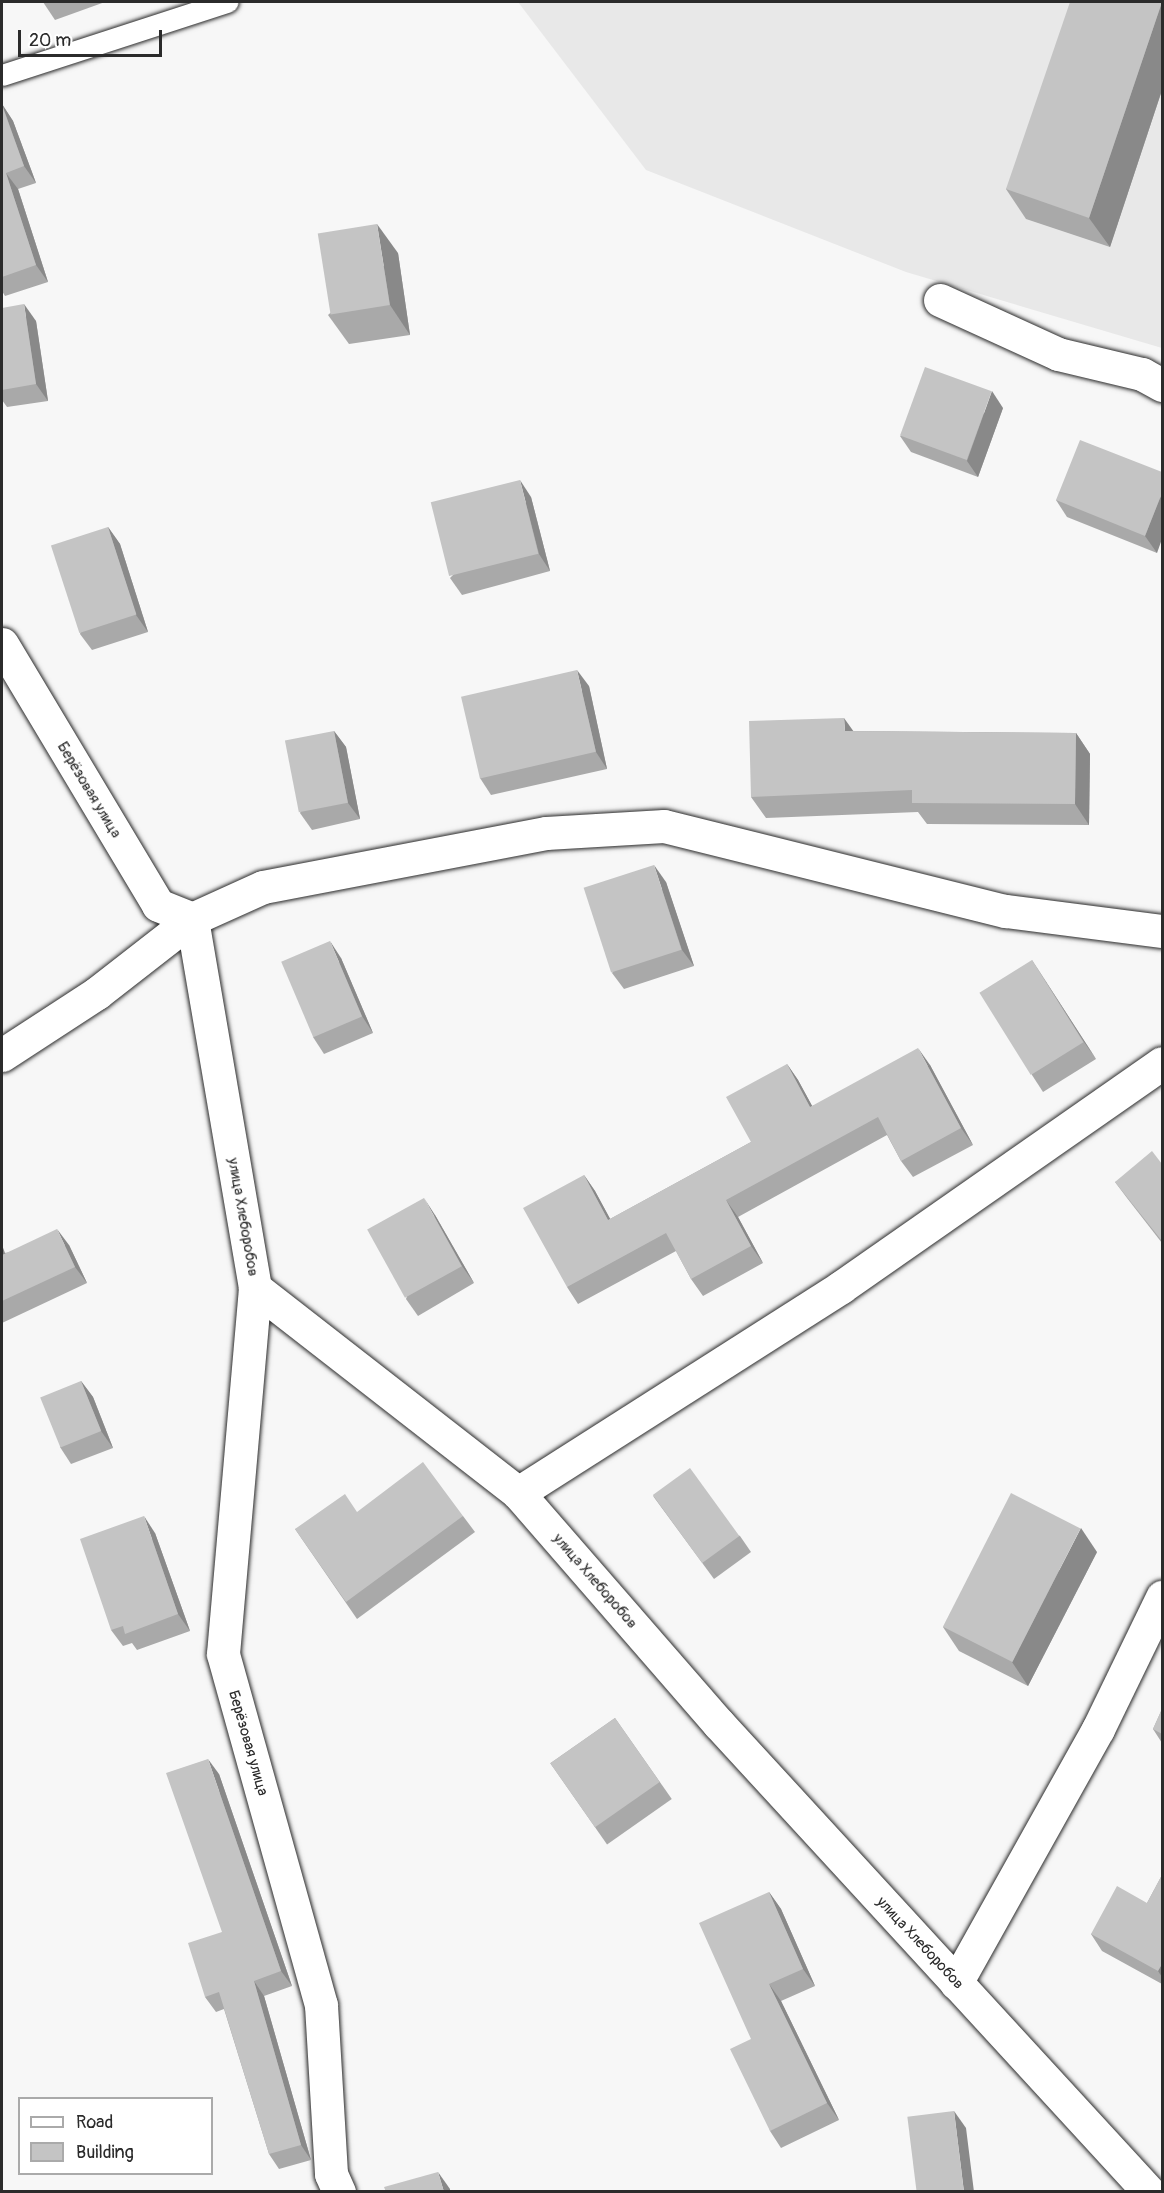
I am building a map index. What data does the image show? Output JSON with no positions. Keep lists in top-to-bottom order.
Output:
{
  "streets": {
    "street": ["Берёзовая улица", "улица Хлеборобов"]
  },
  "crossings": [
    ["Берёзовая улица", "улица Хлеборобов"]
  ],
  "legend": ["Road", "Building"],
  "scale_bar": "20 m"
}
